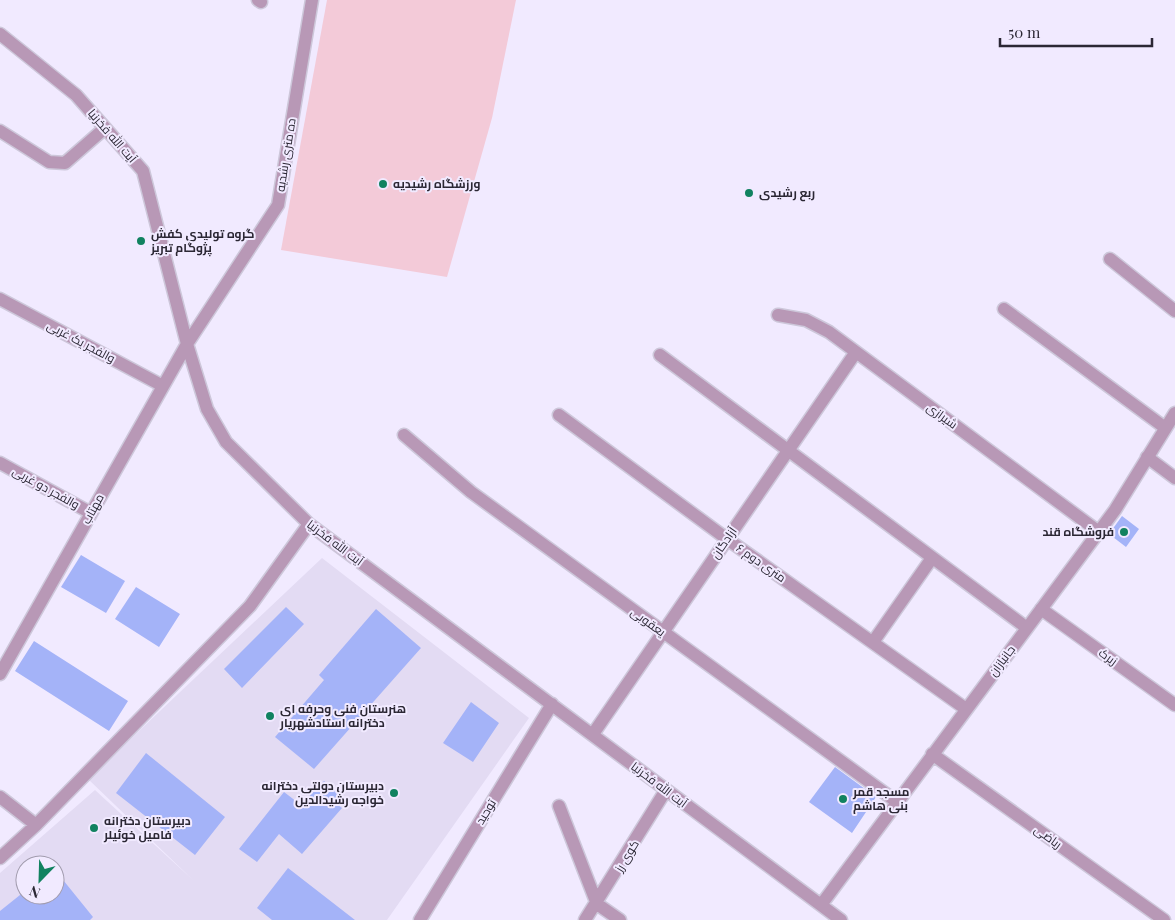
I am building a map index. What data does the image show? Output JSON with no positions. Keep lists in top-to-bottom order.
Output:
{
  "streets": {
    "street": [
      "آیت الله فخرنیا",
      "ده متری رشدیه",
      "والفجر یک غربی",
      "شیرازی",
      "والفجر دو غربی",
      "مهتاب",
      "آزادگان",
      "۶ متری دوم",
      "یعقوبی",
      "زیرک",
      "جانبازان",
      "توحید",
      "ریاضی",
      "کوی رز"
    ]
  },
  "crossings": [
    ["آیت الله فخرنیا", "ده متری رشدیه"],
    ["آیت الله فخرنیا", "مهتاب"],
    ["آیت الله فخرنیا", "آزادگان"],
    ["آیت الله فخرنیا", "جانبازان"],
    ["آیت الله فخرنیا", "توحید"],
    ["آیت الله فخرنیا", "کوی رز"],
    ["ده متری رشدیه", "مهتاب"],
    ["والفجر یک غربی", "مهتاب"],
    ["شیرازی", "آزادگان"],
    ["شیرازی", "جانبازان"],
    ["والفجر دو غربی", "مهتاب"],
    ["آزادگان", "۶ متری دوم"],
    ["آزادگان", "یعقوبی"],
    ["۶ متری دوم", "جانبازان"],
    ["یعقوبی", "جانبازان"],
    ["زیرک", "جانبازان"],
    ["جانبازان", "ریاضی"]
  ],
  "places": [
    "ورزشگاه رشیدیه",
    "ربع رشیدی",
    "گروه تولیدی کفش پژوگام تبریز",
    "فروشگاه قند",
    "هنرستان فنی وحرفه ای دخترانه استادشهریار",
    "دبیرستان دولتی دخترانه خواجه رشیدالدین",
    "مسجد قمر بنی هاشم",
    "دبیرستان دخترانه فامیل خوئیلر"
  ],
  "scale_bar": "50 m",
  "north": "bottom left"
}
